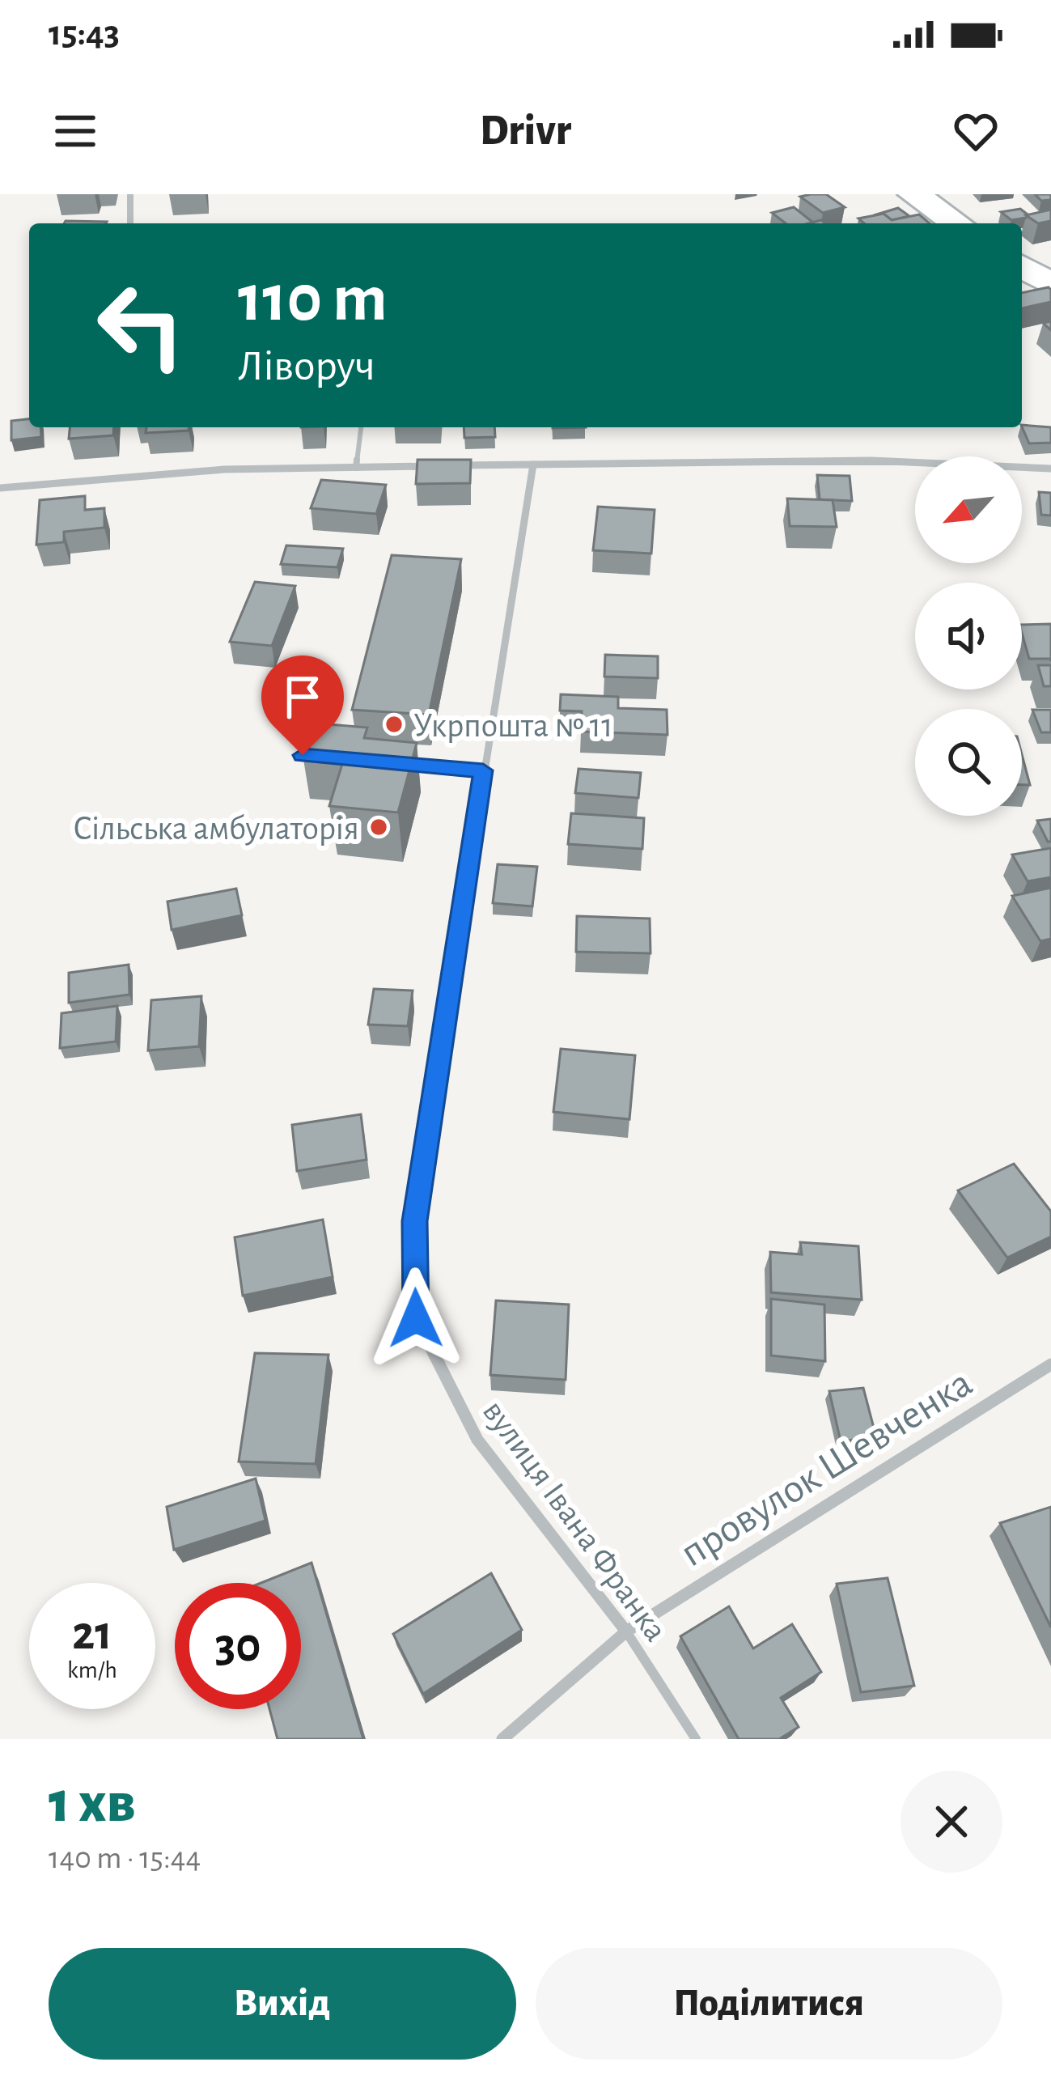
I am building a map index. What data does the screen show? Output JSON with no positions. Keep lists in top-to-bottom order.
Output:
{
  "streets": {
    "street": ["провулок Шевченка", "вулиця Івана Франка"]
  },
  "crossings": [
    ["провулок Шевченка", "вулиця Івана Франка"]
  ],
  "places": ["Укрпошта № 11", "Сільська амбулаторія"],
  "north": "bottom left",
  "page": {
    "status": "15:43",
    "header": "Drivr",
    "turn": ["110 m", "Ліворуч"],
    "speed": "21 km/h",
    "limit": "30",
    "heading": ["1 хв", "140 m · 15:44"],
    "buttons": ["Вихід", "Поділитися"]
  }
}
